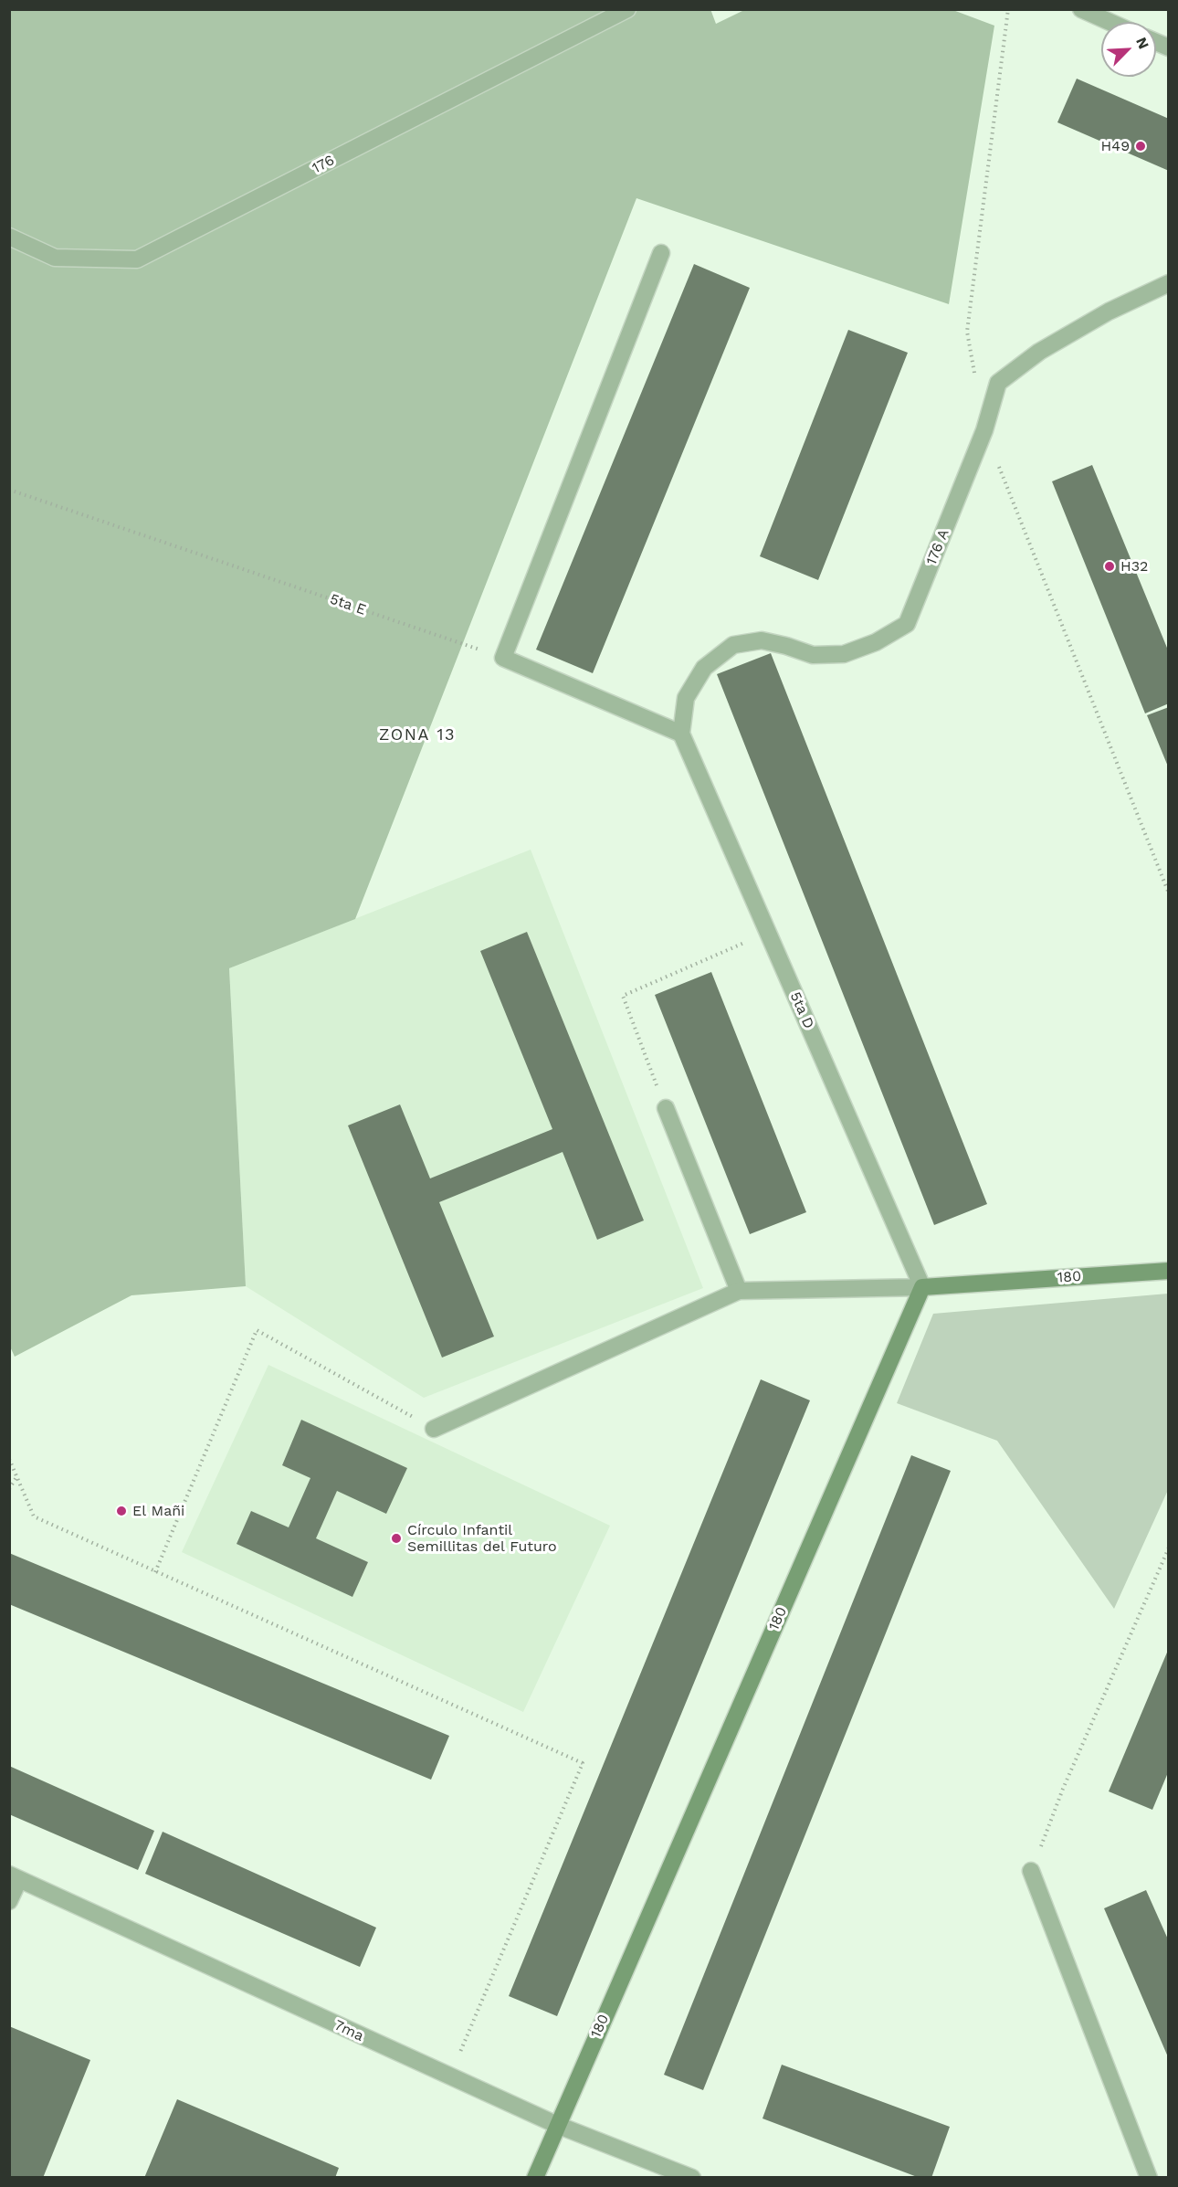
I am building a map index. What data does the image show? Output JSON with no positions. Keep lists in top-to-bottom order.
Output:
{
  "streets": {
    "street": [
      "176",
      "176 A",
      "5ta D",
      "180",
      "7ma"
    ],
    "path": ["5ta E"]
  },
  "crossings": [
    ["176 A", "5ta D"],
    ["5ta D", "180"],
    ["180", "7ma"]
  ],
  "districts": ["ZONA 13"],
  "places": [
    "H49",
    "H32",
    "El Mañi",
    "Círculo Infantil Semillitas del Futuro"
  ],
  "north": "top right"
}
